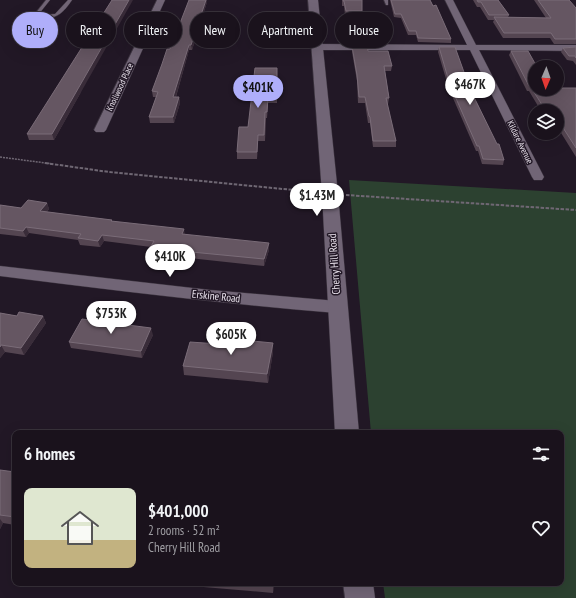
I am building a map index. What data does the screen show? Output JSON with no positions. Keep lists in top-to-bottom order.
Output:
{
  "streets": {
    "street": [
      "Knollwood Place",
      "Kildare Avenue",
      "Cherry Hill Road",
      "Erskine Road"
    ]
  },
  "crossings": [
    ["Cherry Hill Road", "Erskine Road"]
  ],
  "north": "bottom",
  "page": {
    "chip": [
      "Buy",
      "Rent",
      "Filters",
      "New",
      "Apartment",
      "House"
    ],
    "price": [
      "$467K",
      "$401K",
      "$1.43M",
      "$410K",
      "$753K",
      "$605K"
    ],
    "heading": "6 homes",
    "list": [
      {
        "name": "$401,000",
        "note": "2 rooms · 52 m² · Cherry Hill Road"
      }
    ]
  }
}
